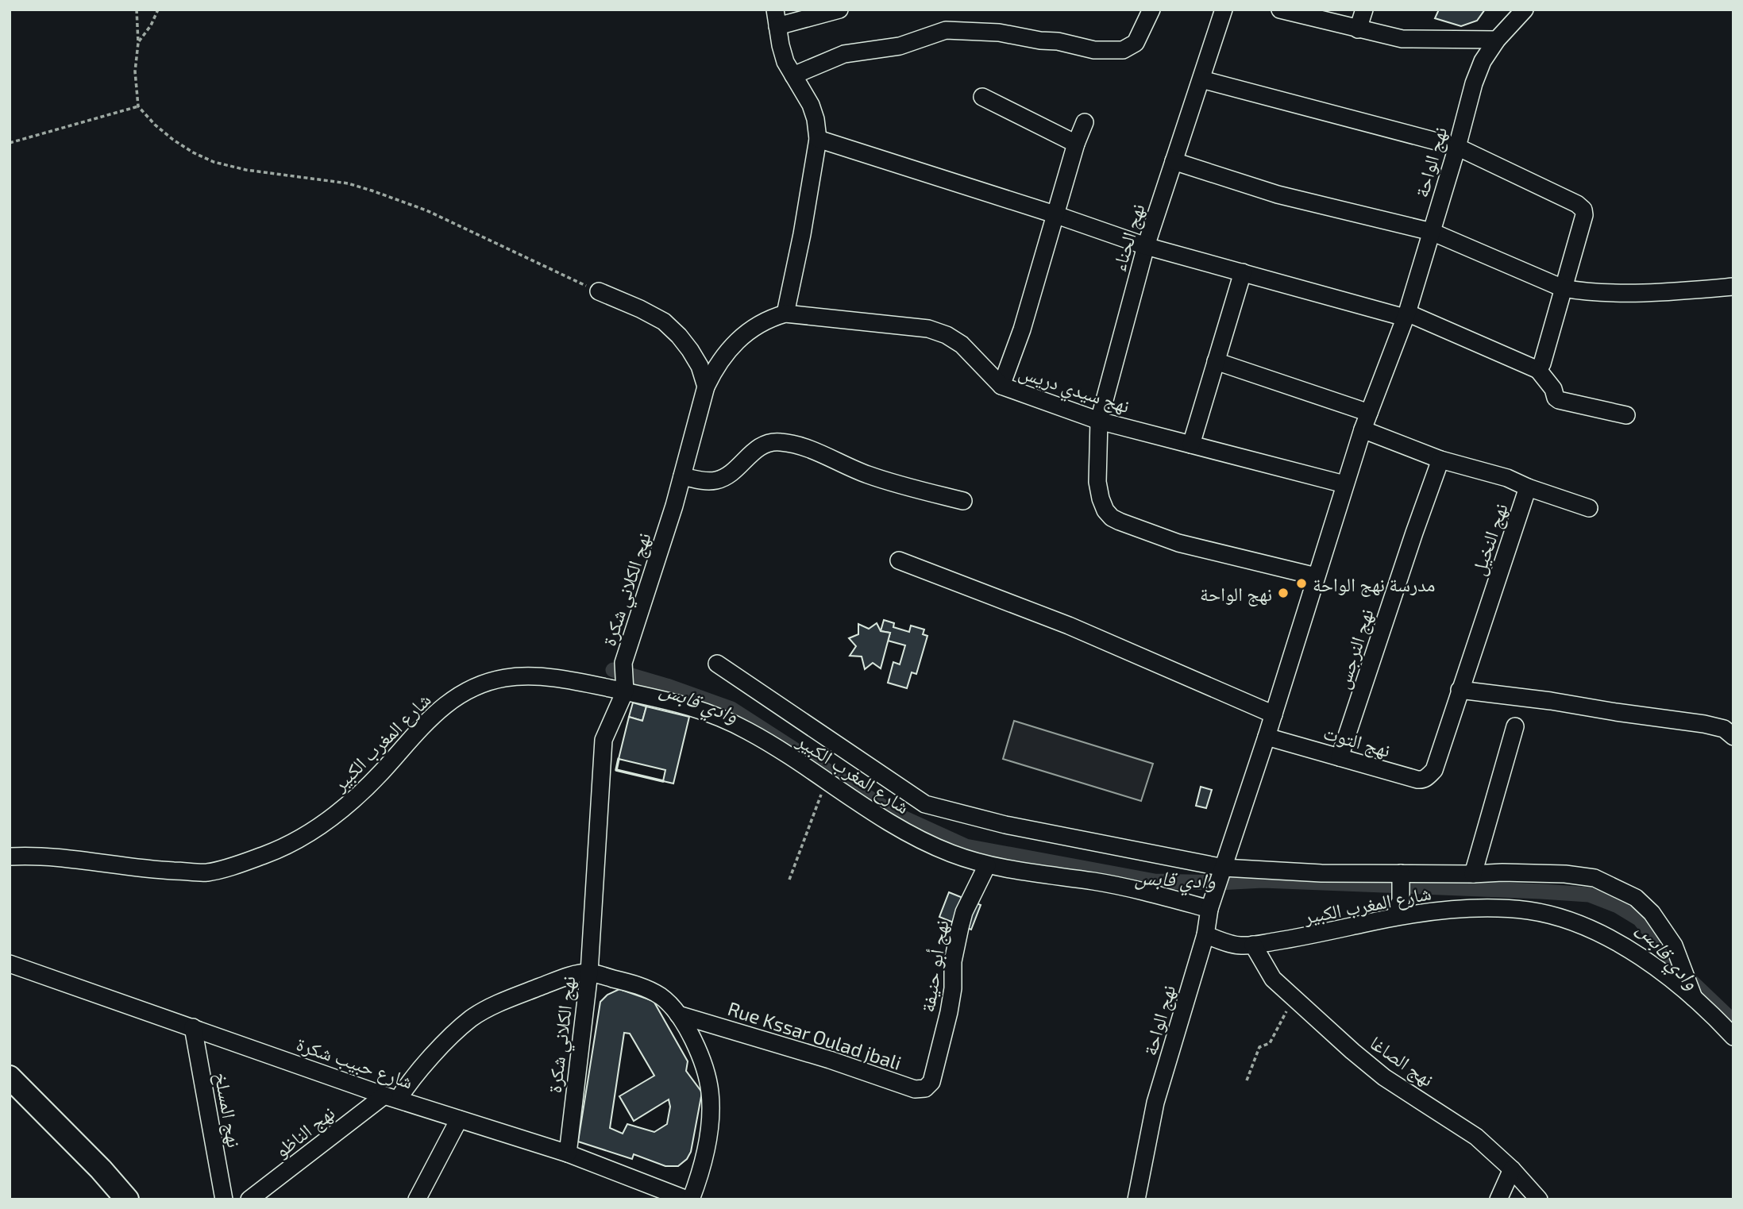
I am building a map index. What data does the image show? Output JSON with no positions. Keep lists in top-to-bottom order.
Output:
{
  "streets": {
    "street": [
      "نهج الواحة",
      "نهج الحناء",
      "نهج سيدي دريس",
      "نهج النخيل",
      "نهج الكلاني شكرة",
      "نهج النرجس",
      "نهج التوت",
      "شارع المغرب الكبير",
      "نهج أبو حنيفة",
      "Rue Kssar Oulad jbali",
      "نهج الصاغا",
      "شارع حبيب شكرة",
      "نهج المسلخ",
      "نهج الناظو"
    ]
  },
  "crossings": [
    ["نهج الواحة", "نهج الحناء"],
    ["نهج الواحة", "نهج سيدي دريس"],
    ["نهج الواحة", "نهج النخيل"],
    ["نهج الواحة", "نهج التوت"],
    ["نهج الواحة", "شارع المغرب الكبير"],
    ["نهج الحناء", "نهج سيدي دريس"],
    ["نهج سيدي دريس", "نهج الكلاني شكرة"],
    ["نهج النخيل", "نهج النرجس"],
    ["نهج النخيل", "نهج التوت"],
    ["نهج الكلاني شكرة", "شارع المغرب الكبير"],
    ["نهج الكلاني شكرة", "شارع حبيب شكرة"],
    ["نهج النرجس", "نهج التوت"],
    ["شارع المغرب الكبير", "نهج أبو حنيفة"],
    ["شارع المغرب الكبير", "نهج الصاغا"],
    ["نهج أبو حنيفة", "Rue Kssar Oulad jbali"],
    ["شارع حبيب شكرة", "نهج المسلخ"],
    ["شارع حبيب شكرة", "نهج الناظو"]
  ],
  "water": ["وادي قابس"],
  "places": ["مدرسة نهج الواحة", "نهج الواحة"]
}
